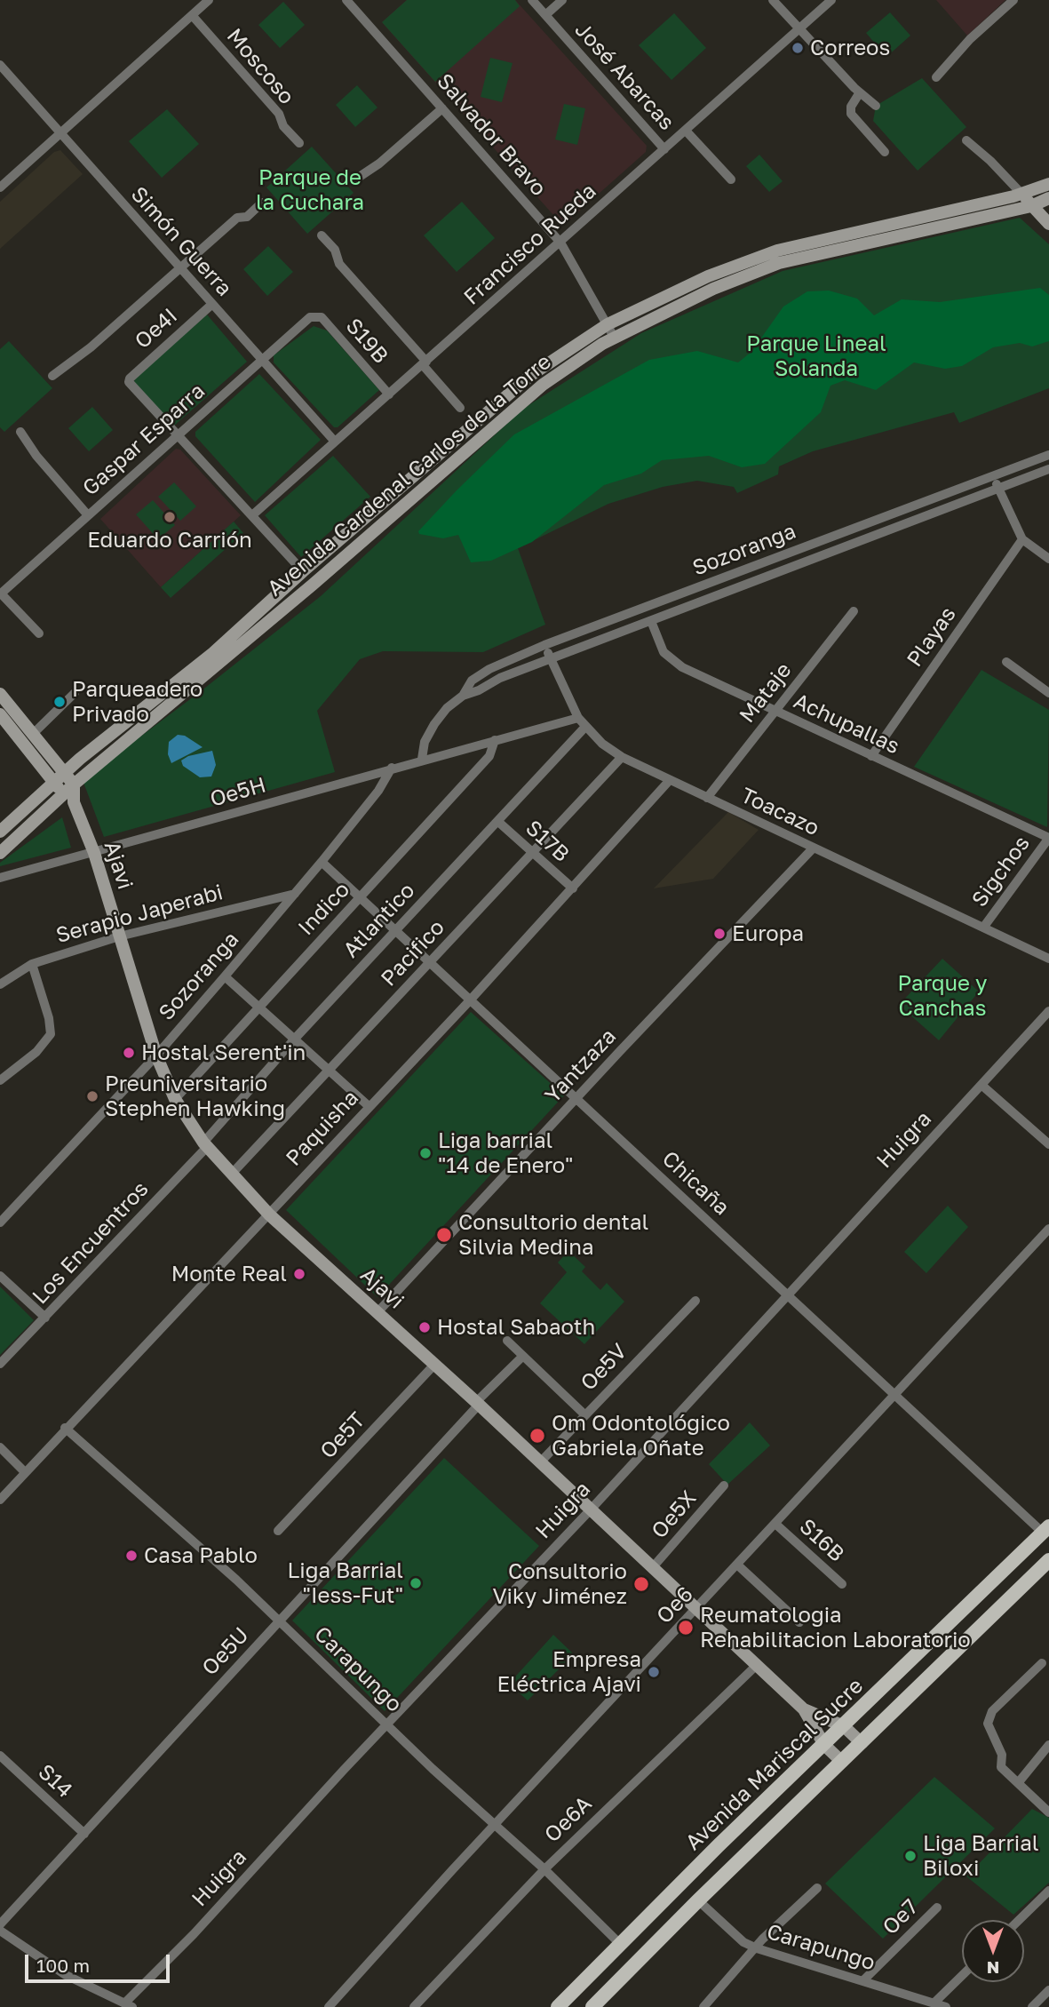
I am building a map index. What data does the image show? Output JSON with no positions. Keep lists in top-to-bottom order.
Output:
{
  "streets": {
    "main road": ["Avenida Mariscal Sucre"],
    "street": [
      "Moscoso",
      "José Abarcas",
      "Salvador Bravo",
      "Simón Guerra",
      "Francisco Rueda",
      "Oe4I",
      "S19B",
      "Gaspar Esparra",
      "Avenida Cardenal Carlos de la Torre",
      "Sozoranga",
      "Playas",
      "Mataje",
      "Achupallas",
      "Oe5H",
      "Toacazo",
      "S17B",
      "Ajavi",
      "Sigchos",
      "Indico",
      "Serapio Japerabi",
      "Atlantico",
      "Pacifico",
      "Yantzaza",
      "Paquisha",
      "Huigra",
      "Chicaña",
      "Los Encuentros",
      "Oe5V",
      "Oe5T",
      "Oe5X",
      "S16B",
      "Oe6",
      "Oe5U",
      "Carapungo",
      "S14",
      "Oe6A",
      "Oe7"
    ]
  },
  "crossings": [
    ["José Abarcas", "Francisco Rueda"],
    ["Salvador Bravo", "Francisco Rueda"],
    ["Salvador Bravo", "Avenida Cardenal Carlos de la Torre"],
    ["Simón Guerra", "Francisco Rueda"],
    ["Simón Guerra", "Oe4I"],
    ["Simón Guerra", "Gaspar Esparra"],
    ["Francisco Rueda", "S19B"],
    ["Oe4I", "Gaspar Esparra"],
    ["S19B", "Gaspar Esparra"],
    ["Avenida Cardenal Carlos de la Torre", "Ajavi"],
    ["Sozoranga", "Achupallas"],
    ["Sozoranga", "Oe5H"],
    ["Sozoranga", "Toacazo"],
    ["Sozoranga", "Ajavi"],
    ["Sozoranga", "Serapio Japerabi"],
    ["Sozoranga", "Chicaña"],
    ["Playas", "Achupallas"],
    ["Mataje", "Achupallas"],
    ["Mataje", "Toacazo"],
    ["Achupallas", "Sigchos"],
    ["Oe5H", "Ajavi"],
    ["Toacazo", "Sigchos"],
    ["Toacazo", "Atlantico"],
    ["Toacazo", "Pacifico"],
    ["Toacazo", "Yantzaza"],
    ["Toacazo", "Paquisha"],
    ["S17B", "Atlantico"],
    ["S17B", "Pacifico"],
    ["S17B", "Paquisha"],
    ["Ajavi", "Indico"],
    ["Ajavi", "Serapio Japerabi"],
    ["Ajavi", "Atlantico"],
    ["Ajavi", "Pacifico"],
    ["Ajavi", "Yantzaza"],
    ["Ajavi", "Paquisha"],
    ["Ajavi", "Huigra"],
    ["Ajavi", "Los Encuentros"],
    ["Ajavi", "Oe5V"],
    ["Ajavi", "Oe5T"],
    ["Ajavi", "Oe5X"],
    ["Ajavi", "Oe6"],
    ["Ajavi", "Oe5U"],
    ["Ajavi", "Avenida Mariscal Sucre"],
    ["Ajavi", "Oe6A"],
    ["Indico", "Chicaña"],
    ["Atlantico", "Chicaña"],
    ["Atlantico", "Los Encuentros"],
    ["Pacifico", "Chicaña"],
    ["Yantzaza", "Chicaña"],
    ["Paquisha", "Chicaña"],
    ["Paquisha", "Carapungo"],
    ["Huigra", "Chicaña"],
    ["Huigra", "Carapungo"],
    ["Chicaña", "Oe6"],
    ["Chicaña", "Avenida Mariscal Sucre"],
    ["S16B", "Oe6"],
    ["Oe6", "Carapungo"],
    ["Oe5U", "Carapungo"],
    ["Oe5U", "S14"],
    ["Carapungo", "Avenida Mariscal Sucre"],
    ["Carapungo", "Oe6A"],
    ["Carapungo", "Oe7"]
  ],
  "parks": ["Parque de la Cuchara", "Parque Lineal Solanda", "Parque y Canchas"],
  "places": [
    "Correos",
    "Eduardo Carrión",
    "Parqueadero Privado",
    "Europa",
    "Hostal Serent'in",
    "Preuniversitario Stephen Hawking",
    "Liga barrial \"14 de Enero\"",
    "Consultorio dental Silvia Medina",
    "Monte Real",
    "Hostal Sabaoth",
    "Om Odontológico Gabriela Oñate",
    "Casa Pablo",
    "Liga Barrial \"Iess-Fut\"",
    "Consultorio Viky Jiménez",
    "Reumatologia Rehabilitacion Laboratorio",
    "Empresa Eléctrica Ajavi",
    "Liga Barrial Biloxi"
  ],
  "scale_bar": "100 m",
  "north": "bottom"
}
